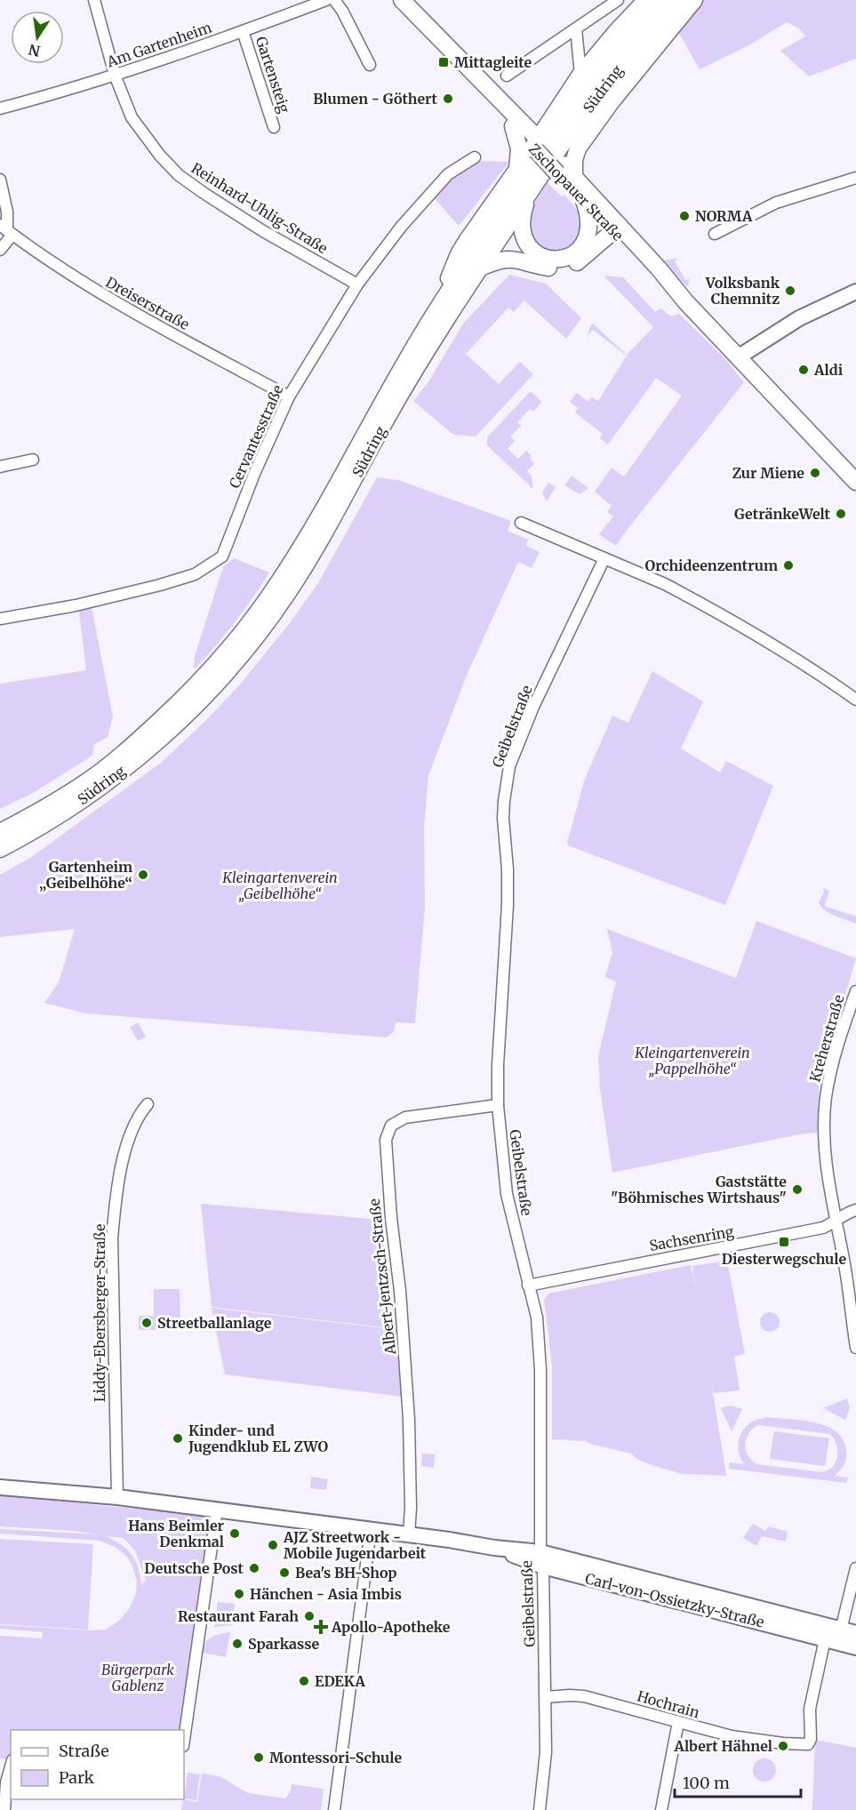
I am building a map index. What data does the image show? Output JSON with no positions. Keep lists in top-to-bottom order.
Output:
{
  "streets": {
    "main road": ["Südring", "Zschopauer Straße"],
    "street": [
      "Am Gartenheim",
      "Gartensteig",
      "Reinhard-Uhlig-Straße",
      "Dreiserstraße",
      "Cervantesstraße",
      "Geibelstraße",
      "Kreherstraße",
      "Sachsenring",
      "Albert-Jentzsch-Straße",
      "Liddy-Ebersberger-Straße",
      "Carl-von-Ossietzky-Straße",
      "Hochrain"
    ]
  },
  "crossings": [
    ["Am Gartenheim", "Gartensteig"],
    ["Am Gartenheim", "Reinhard-Uhlig-Straße"],
    ["Reinhard-Uhlig-Straße", "Cervantesstraße"],
    ["Dreiserstraße", "Cervantesstraße"],
    ["Geibelstraße", "Sachsenring"],
    ["Geibelstraße", "Albert-Jentzsch-Straße"],
    ["Geibelstraße", "Carl-von-Ossietzky-Straße"],
    ["Geibelstraße", "Hochrain"],
    ["Kreherstraße", "Sachsenring"],
    ["Albert-Jentzsch-Straße", "Carl-von-Ossietzky-Straße"],
    ["Liddy-Ebersberger-Straße", "Carl-von-Ossietzky-Straße"],
    ["Carl-von-Ossietzky-Straße", "Hochrain"]
  ],
  "parks": ["Kleingartenverein „Geibelhöhe“", "Kleingartenverein „Pappelhöhe“", "Bürgerpark Gablenz"],
  "places": {
    "transit": ["Mittagleite", "Diesterwegschule"],
    "other": [
      "Blumen - Göthert",
      "NORMA",
      "Volksbank Chemnitz",
      "Aldi",
      "Zur Miene",
      "GetränkeWelt",
      "Orchideenzentrum",
      "Gartenheim „Geibelhöhe“",
      "Gaststätte \"Böhmisches Wirtshaus\"",
      "Streetballanlage",
      "Kinder- und Jugendklub EL ZWO",
      "Hans Beimler Denkmal",
      "AJZ Streetwork - Mobile Jugendarbeit",
      "Deutsche Post",
      "Bea's BH-Shop",
      "Hänchen - Asia Imbis",
      "Restaurant Farah",
      "Sparkasse",
      "EDEKA",
      "Albert Hähnel",
      "Montessori-Schule"
    ],
    "health": ["Apollo-Apotheke"]
  },
  "legend": ["Straße", "Park"],
  "scale_bar": "100 m",
  "north": "bottom"
}
